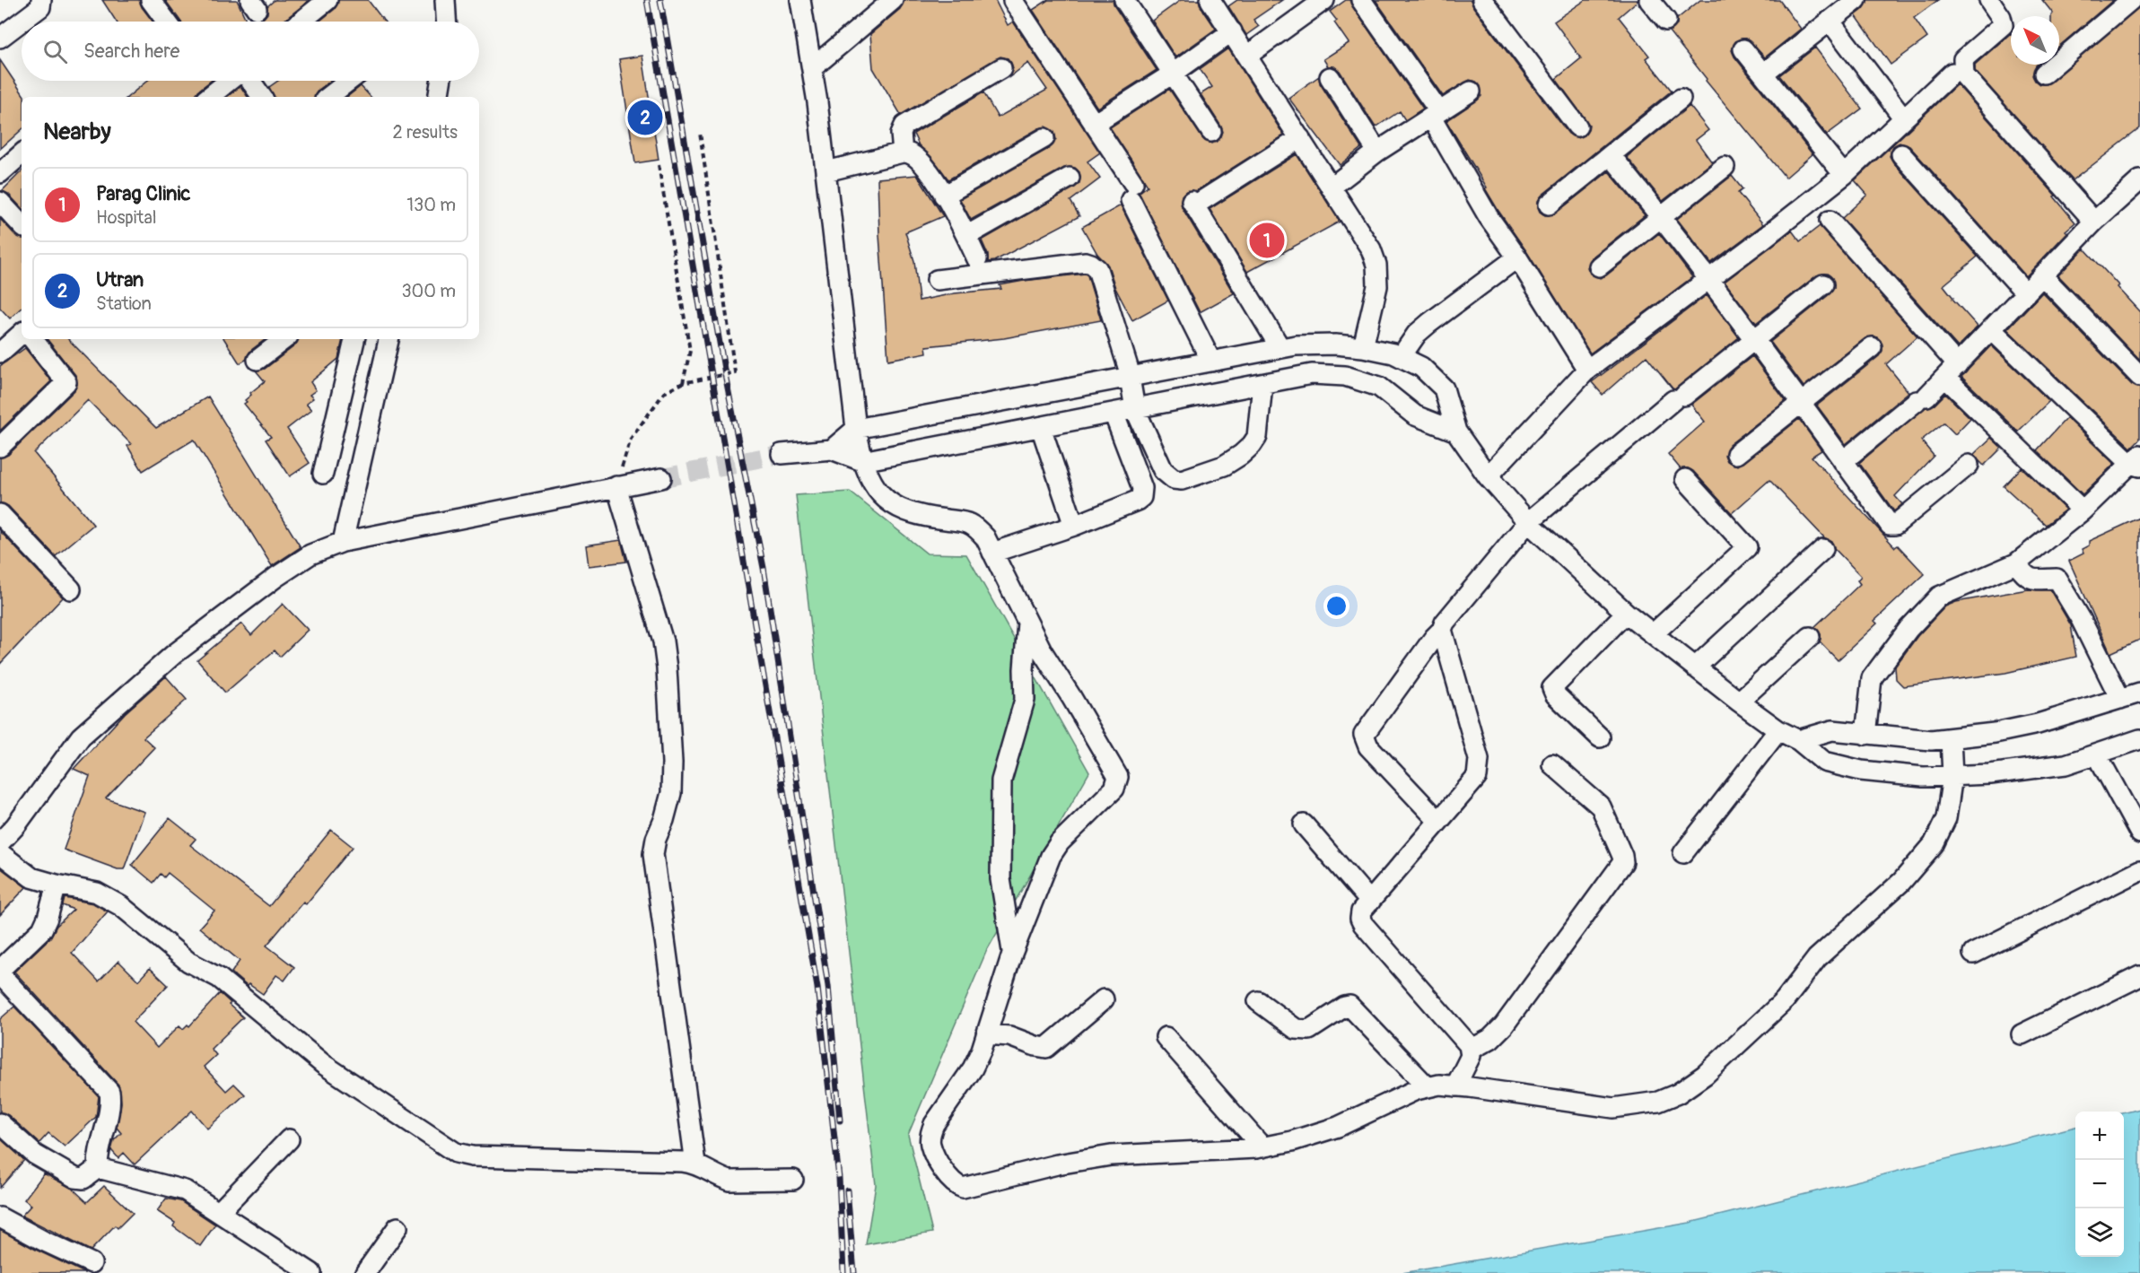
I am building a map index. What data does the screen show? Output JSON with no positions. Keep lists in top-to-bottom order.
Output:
{
  "north": "top left",
  "page": {
    "search": "Search here",
    "heading": ["Nearby", "2 results"],
    "pins": ["2", "1"],
    "list": [
      {
        "mark": "1",
        "name": "Parag Clinic",
        "note": "Hospital",
        "value": "130 m"
      },
      {
        "mark": "2",
        "name": "Utran",
        "note": "Station",
        "value": "300 m"
      }
    ],
    "map_buttons": ["+", "−"]
  }
}
